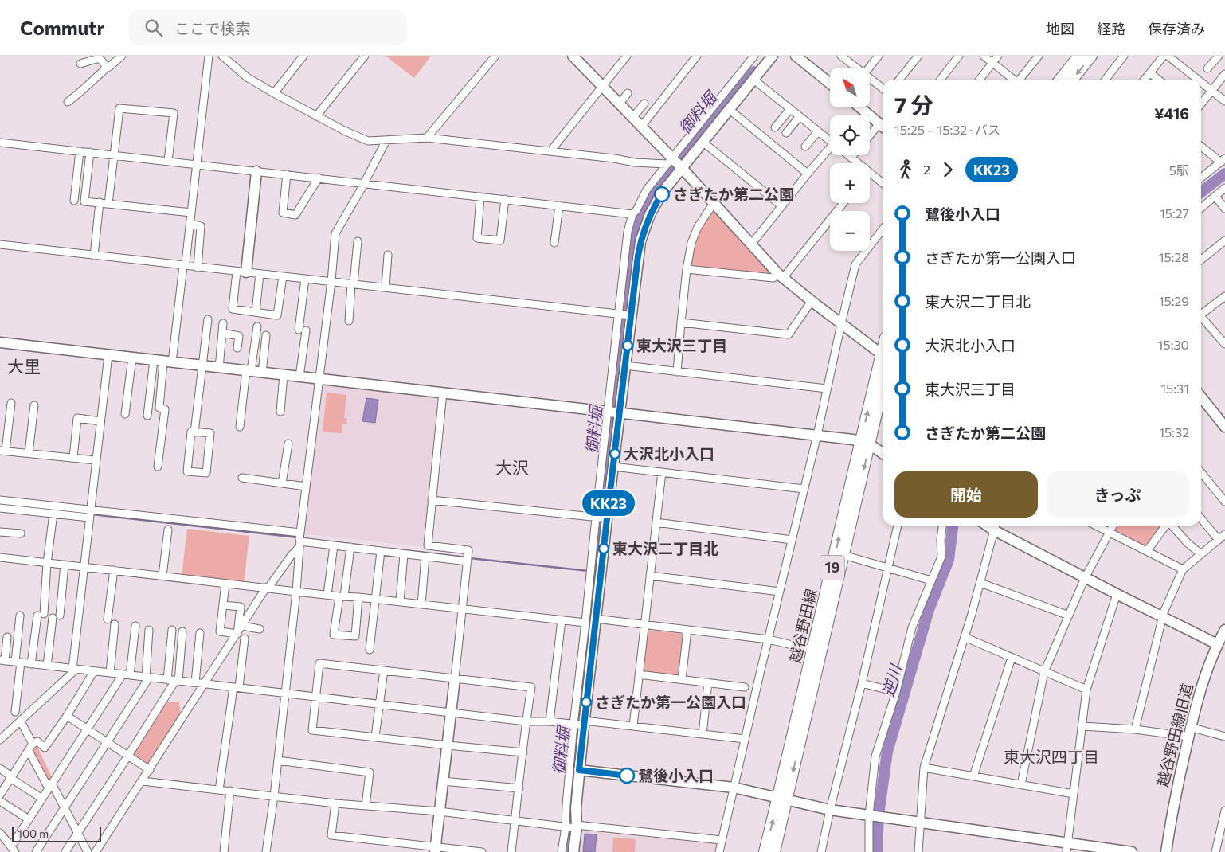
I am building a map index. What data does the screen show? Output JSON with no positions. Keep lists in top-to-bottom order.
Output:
{
  "streets": {
    "main road": ["19", "越谷野田線"],
    "street": ["越谷野田線旧道"]
  },
  "districts": ["大里", "大沢", "東大沢四丁目"],
  "water": ["御料堀", "逆川"],
  "places": [
    "さぎたか第二公園",
    "東大沢三丁目",
    "大沢北小入口",
    "東大沢二丁目北",
    "さぎたか第一公園入口",
    "鷺後小入口"
  ],
  "lines": ["bus line KK23"],
  "scale_bar": "100 m",
  "north": "top left",
  "page": {
    "header": "Commutr",
    "search": "ここで検索",
    "nav": ["地図", "経路", "保存済み"],
    "on_map": "KK23",
    "map_buttons": ["+", "−"],
    "heading": ["7 分", "15:25 – 15:32 · バス", "¥416"],
    "legs": ["2", "KK23", "5駅"],
    "list": [
      {
        "name": "鷺後小入口",
        "value": "15:27"
      },
      {
        "name": "さぎたか第一公園入口",
        "value": "15:28"
      },
      {
        "name": "東大沢二丁目北",
        "value": "15:29"
      },
      {
        "name": "大沢北小入口",
        "value": "15:30"
      },
      {
        "name": "東大沢三丁目",
        "value": "15:31"
      },
      {
        "name": "さぎたか第二公園",
        "value": "15:32"
      }
    ],
    "buttons": ["開始", "きっぷ"],
    "scale": "100 m"
  }
}
